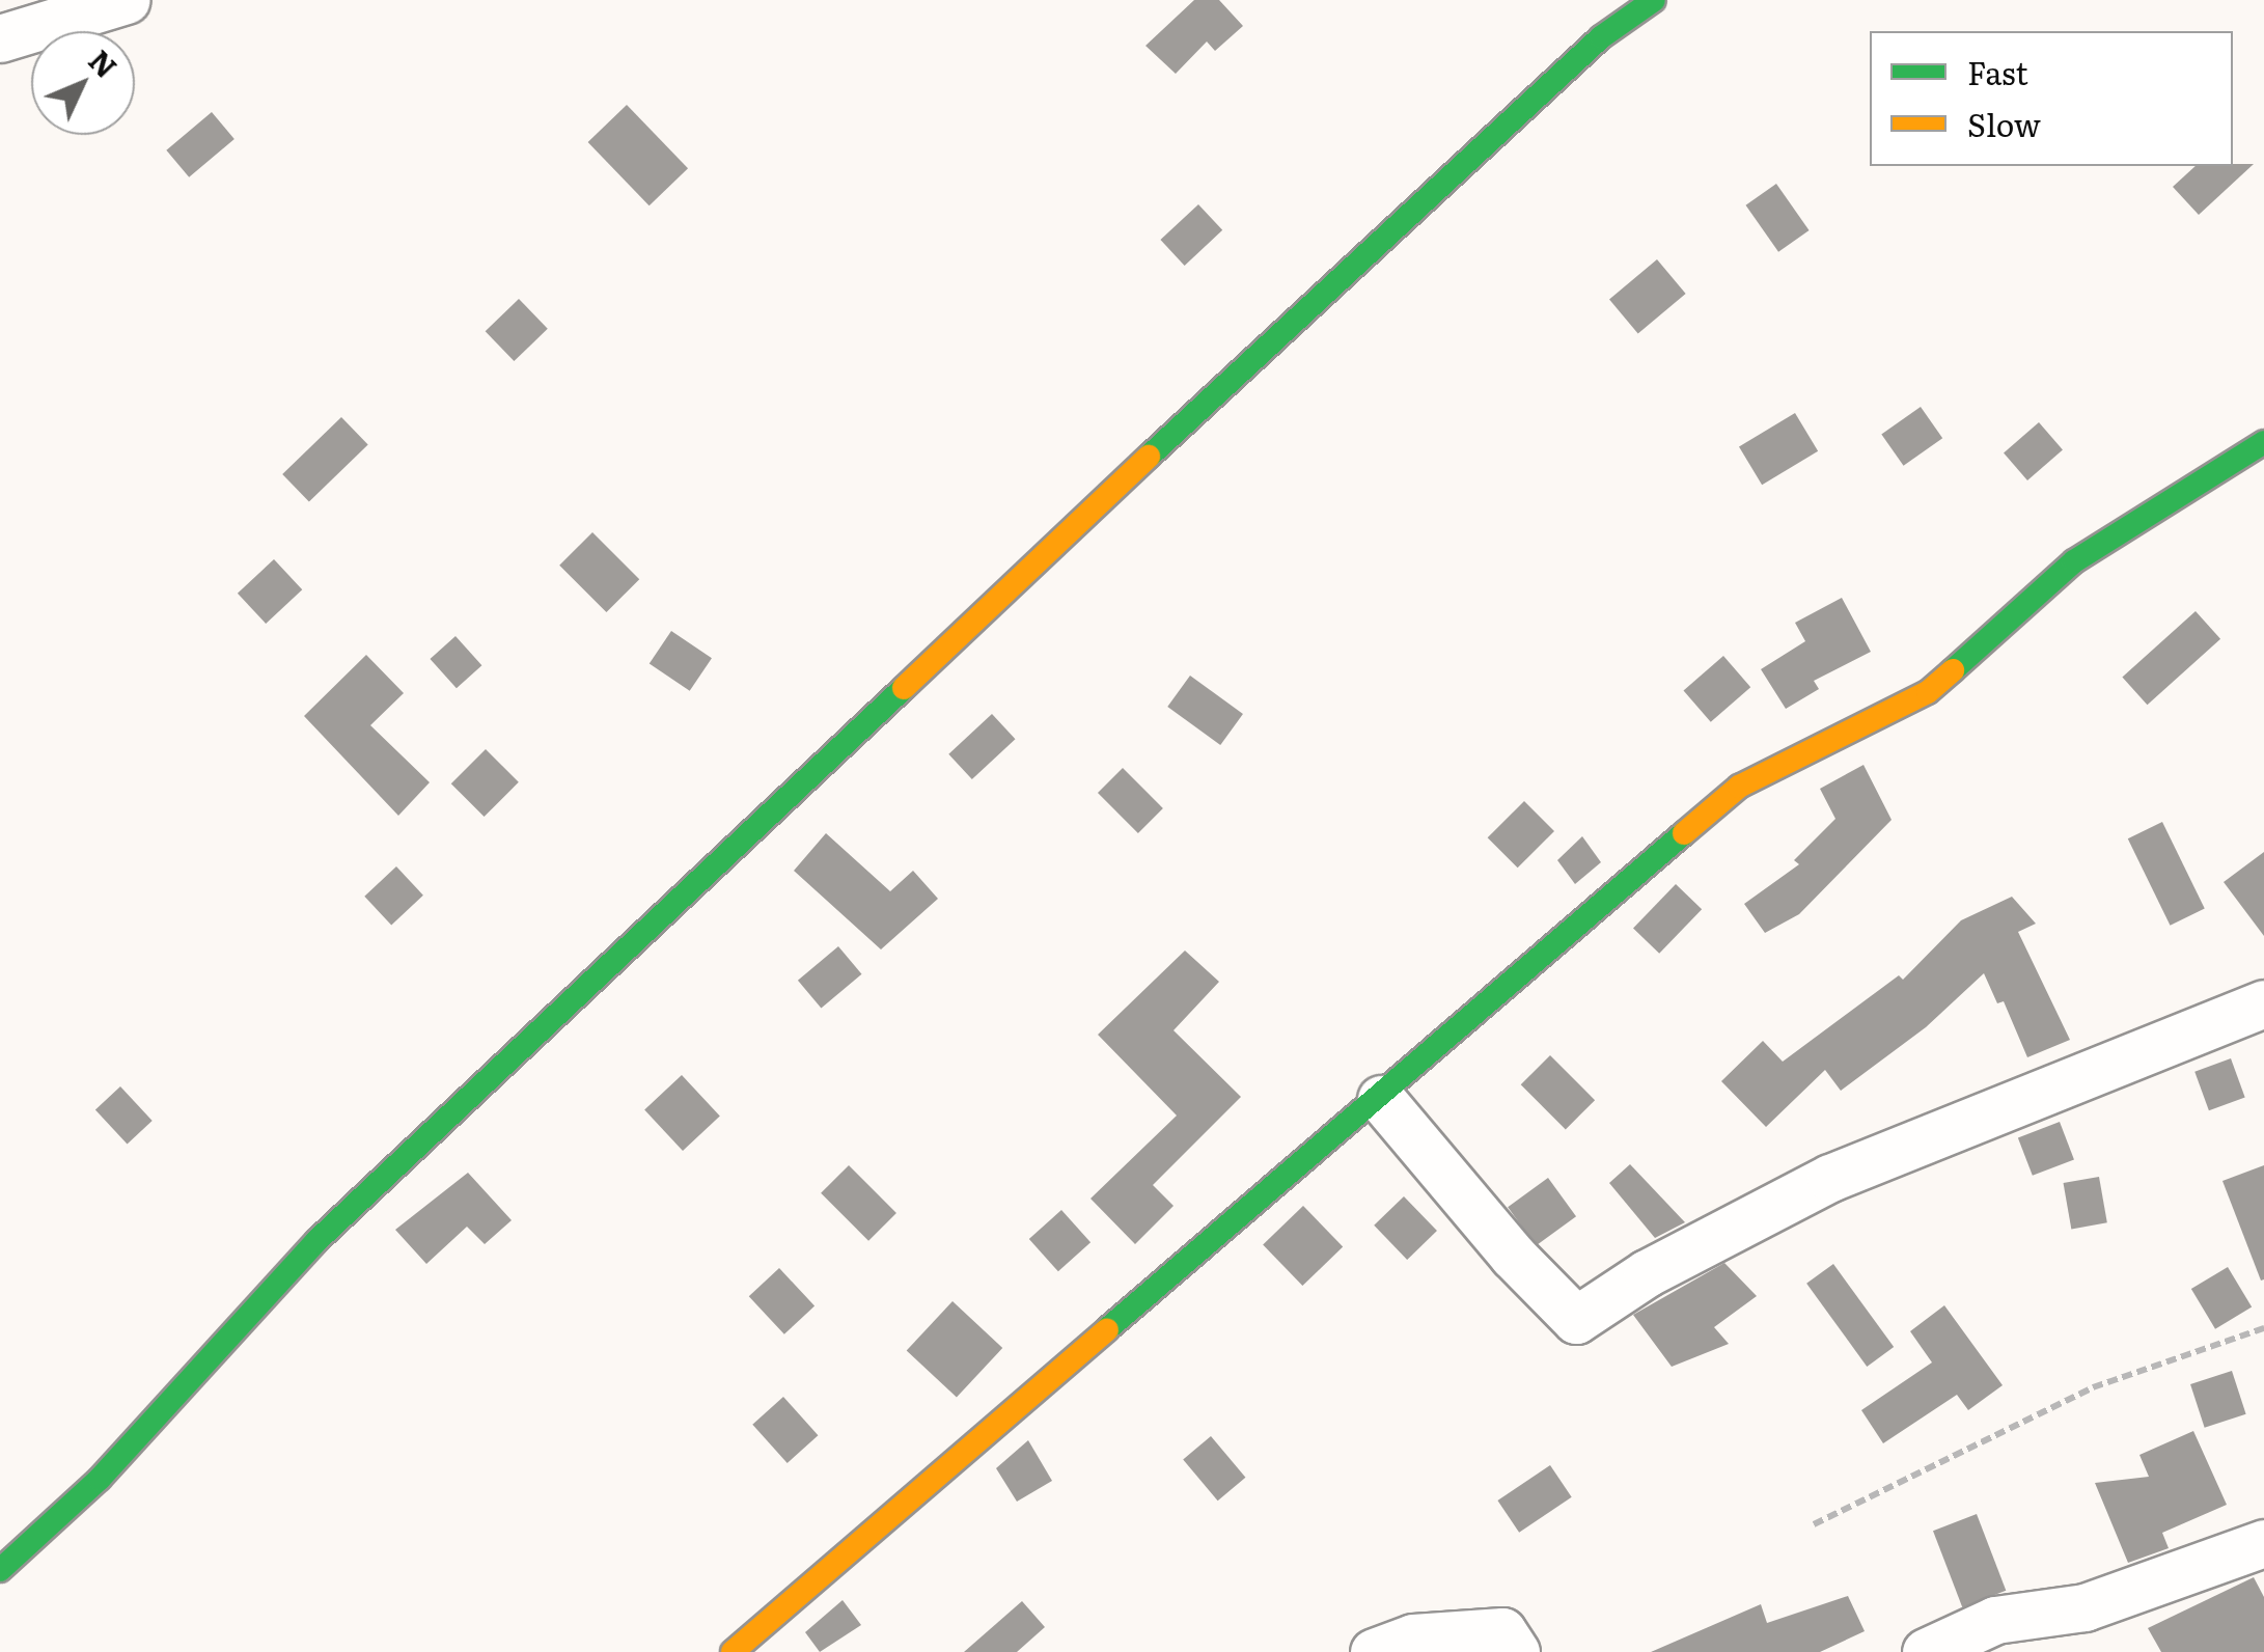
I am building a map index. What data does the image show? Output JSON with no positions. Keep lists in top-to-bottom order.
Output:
{
  "legend": ["Fast", "Slow"],
  "north": "top right"
}
